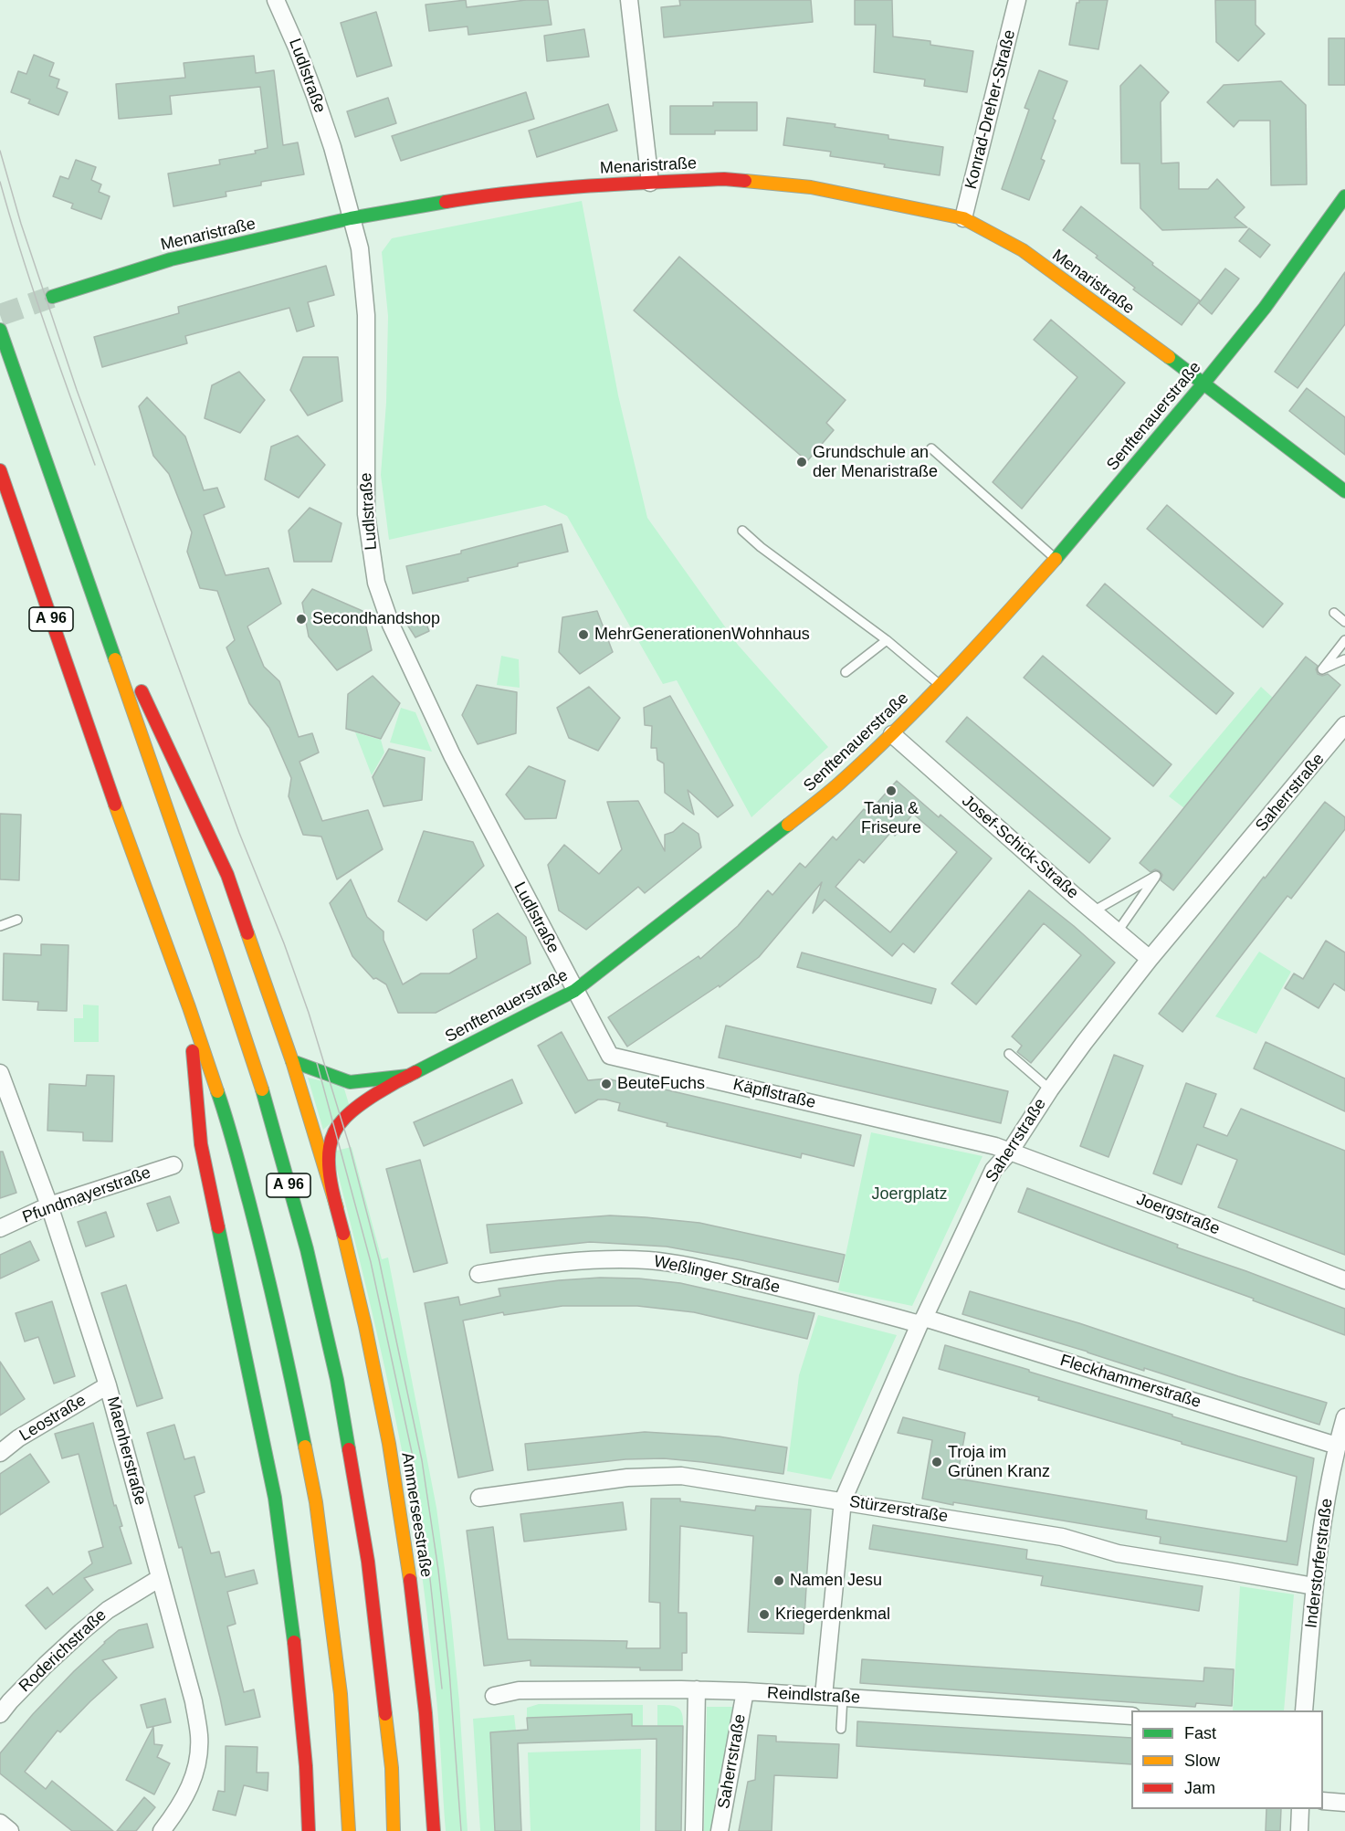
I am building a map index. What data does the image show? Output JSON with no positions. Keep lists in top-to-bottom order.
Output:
{
  "streets": {
    "main road": [
      "Menaristraße",
      "Senftenauerstraße",
      "A 96",
      "Ammerseestraße"
    ],
    "street": [
      "Ludlstraße",
      "Konrad-Dreher-Straße",
      "Saherrstraße",
      "Josef-Schick-Straße",
      "Käpflstraße",
      "Pfundmayerstraße",
      "Joergstraße",
      "Weßlinger Straße",
      "Fleckhammerstraße",
      "Leostraße",
      "Maenherstraße",
      "Stürzerstraße",
      "Inderstorferstraße",
      "Roderichstraße",
      "Reindlstraße"
    ]
  },
  "crossings": [
    ["Ludlstraße", "Menaristraße"],
    ["Ludlstraße", "Senftenauerstraße"],
    ["Ludlstraße", "Käpflstraße"],
    ["Konrad-Dreher-Straße", "Menaristraße"],
    ["Menaristraße", "Senftenauerstraße"],
    ["Senftenauerstraße", "Josef-Schick-Straße"],
    ["Senftenauerstraße", "Käpflstraße"],
    ["Senftenauerstraße", "Ammerseestraße"],
    ["Saherrstraße", "Josef-Schick-Straße"],
    ["Saherrstraße", "Käpflstraße"],
    ["Saherrstraße", "Joergstraße"],
    ["Saherrstraße", "Weßlinger Straße"],
    ["Saherrstraße", "Fleckhammerstraße"],
    ["Saherrstraße", "Stürzerstraße"],
    ["Saherrstraße", "Reindlstraße"],
    ["Käpflstraße", "Joergstraße"],
    ["Pfundmayerstraße", "Maenherstraße"],
    ["Weßlinger Straße", "Fleckhammerstraße"],
    ["Fleckhammerstraße", "Inderstorferstraße"],
    ["Leostraße", "Maenherstraße"],
    ["Maenherstraße", "Roderichstraße"],
    ["Stürzerstraße", "Inderstorferstraße"]
  ],
  "parks": ["Joergplatz"],
  "places": [
    "Grundschule an der Menaristraße",
    "Secondhandshop",
    "MehrGenerationenWohnhaus",
    "Tanja & Friseure",
    "BeuteFuchs",
    "Troja im Grünen Kranz",
    "Namen Jesu",
    "Kriegerdenkmal"
  ],
  "legend": ["Fast", "Slow", "Jam"]
}
